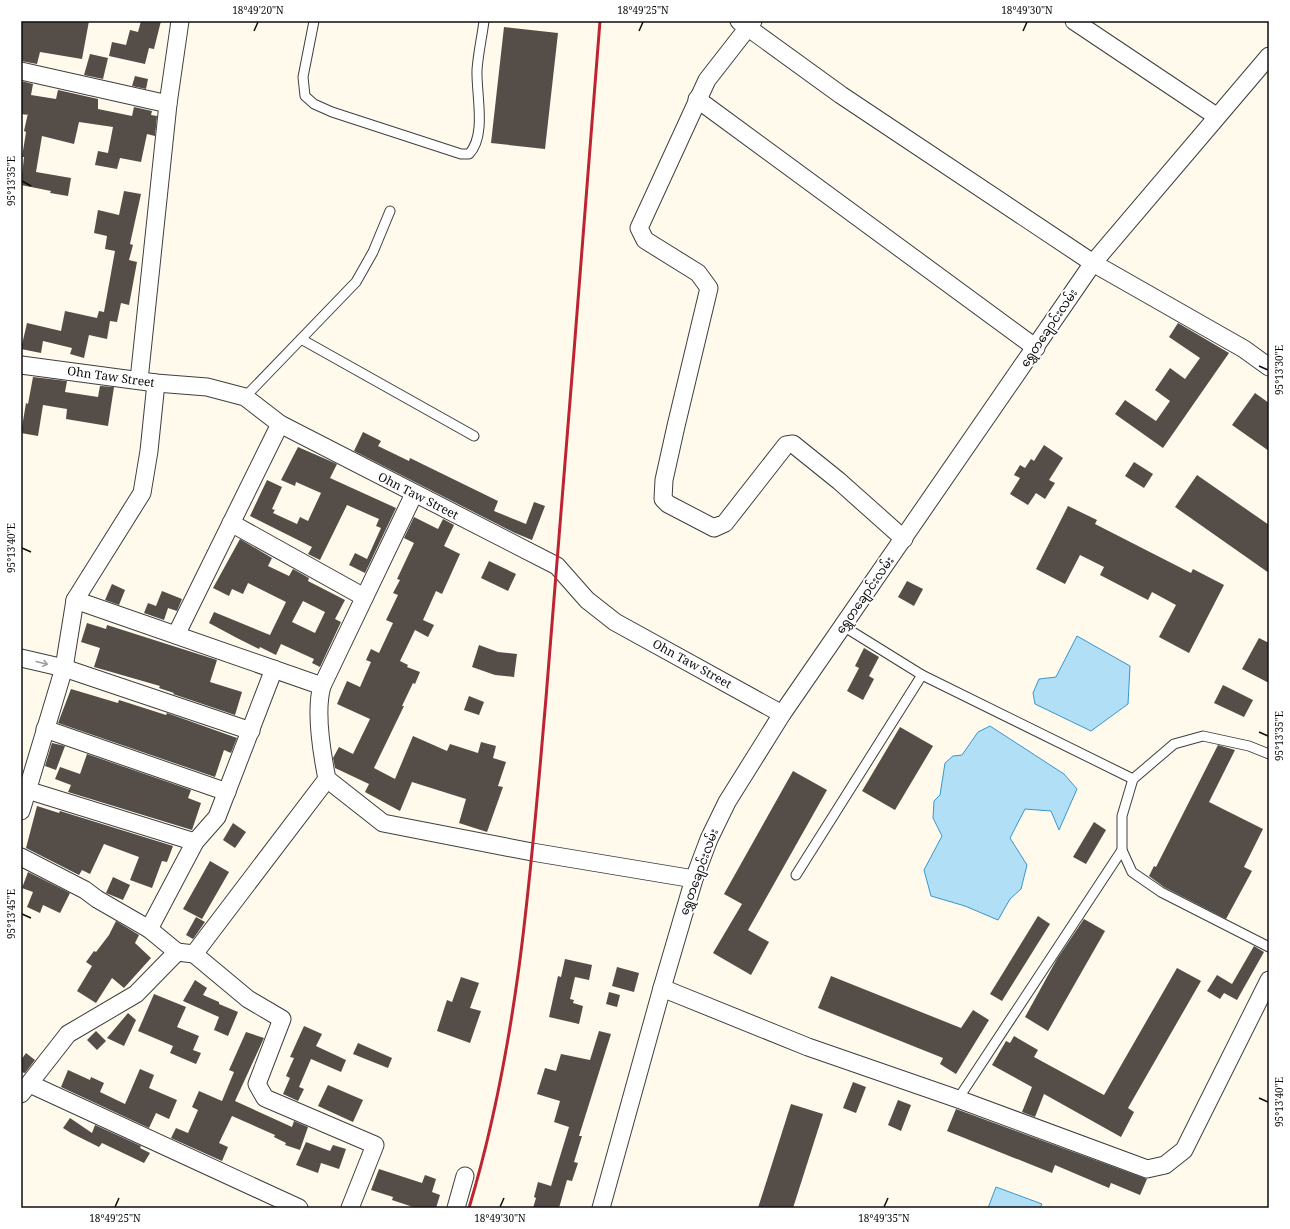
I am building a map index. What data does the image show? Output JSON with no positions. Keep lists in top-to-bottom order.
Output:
{
  "streets": {
    "street": ["ရွှေတချောင်းလမ်း", "Ohn Taw Street"]
  },
  "crossings": [
    ["ရွှေတချောင်းလမ်း", "Ohn Taw Street"]
  ],
  "coordinates": [
    "18°49'20\"N",
    "18°49'25\"N",
    "18°49'30\"N",
    "95°13'35\"E",
    "95°13'30\"E",
    "95°13'40\"E",
    "95°13'45\"E",
    "18°49'35\"N"
  ]
}
